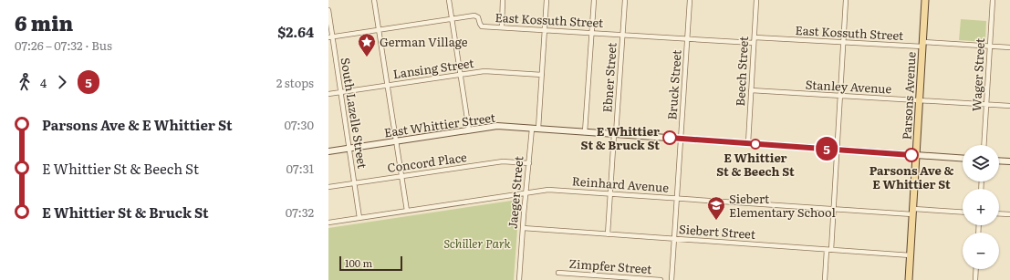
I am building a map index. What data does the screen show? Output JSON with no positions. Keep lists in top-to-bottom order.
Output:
{
  "streets": {
    "main road": ["Parsons Avenue"],
    "street": [
      "East Kossuth Street",
      "Lansing Street",
      "Beech Street",
      "Wager Street",
      "Ebner Street",
      "Bruck Street",
      "Stanley Avenue",
      "South Lazelle Street",
      "East Whittier Street",
      "Concord Place",
      "Reinhard Avenue",
      "Jaeger Street",
      "Siebert Street",
      "Zimpfer Street"
    ]
  },
  "crossings": [
    ["East Kossuth Street", "Beech Street"],
    ["East Kossuth Street", "Wager Street"],
    ["East Kossuth Street", "Ebner Street"],
    ["East Kossuth Street", "Bruck Street"],
    ["East Kossuth Street", "Parsons Avenue"],
    ["East Kossuth Street", "South Lazelle Street"],
    ["Lansing Street", "South Lazelle Street"],
    ["Beech Street", "Stanley Avenue"],
    ["Beech Street", "East Whittier Street"],
    ["Wager Street", "Stanley Avenue"],
    ["Ebner Street", "East Whittier Street"],
    ["Ebner Street", "Reinhard Avenue"],
    ["Ebner Street", "Siebert Street"],
    ["Bruck Street", "East Whittier Street"],
    ["Bruck Street", "Reinhard Avenue"],
    ["Bruck Street", "Siebert Street"],
    ["Stanley Avenue", "Parsons Avenue"],
    ["Parsons Avenue", "East Whittier Street"],
    ["Parsons Avenue", "Reinhard Avenue"],
    ["Parsons Avenue", "Siebert Street"],
    ["South Lazelle Street", "East Whittier Street"],
    ["South Lazelle Street", "Concord Place"],
    ["South Lazelle Street", "Reinhard Avenue"],
    ["East Whittier Street", "Jaeger Street"],
    ["Concord Place", "Jaeger Street"],
    ["Reinhard Avenue", "Jaeger Street"],
    ["Jaeger Street", "Siebert Street"]
  ],
  "parks": ["Schiller Park"],
  "places": {
    "place": ["German Village"],
    "other": ["E Whittier St & Bruck St", "E Whittier St & Beech St", "Parsons Ave & E Whittier St"],
    "school or university": ["Siebert Elementary School"]
  },
  "lines": ["bus line 5"],
  "scale_bar": "100 m",
  "page": {
    "heading": ["6 min", "07:26 – 07:32 · Bus", "$2.64"],
    "on_map": "5",
    "legs": ["4", "5", "2 stops"],
    "list": [
      {
        "name": "Parsons Ave & E Whittier St",
        "value": "07:30"
      },
      {
        "name": "E Whittier St & Beech St",
        "value": "07:31"
      },
      {
        "name": "E Whittier St & Bruck St",
        "value": "07:32"
      }
    ],
    "map_buttons": ["+", "−"],
    "scale": "100 m"
  }
}
